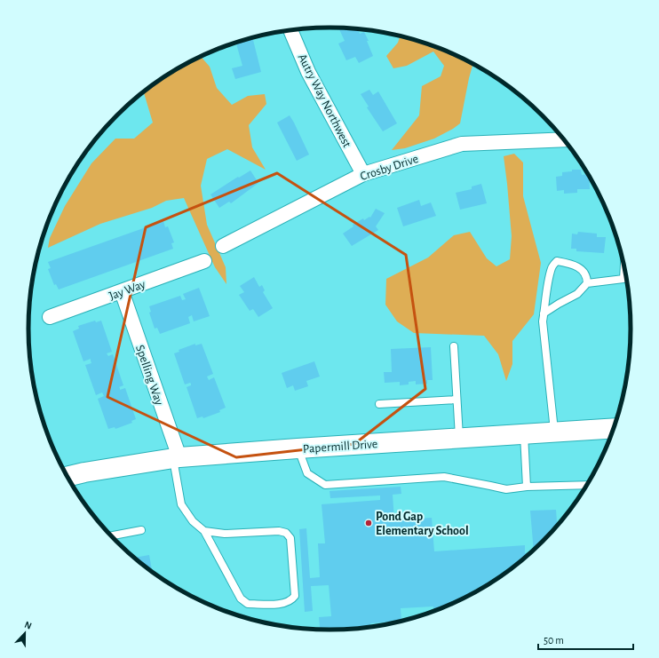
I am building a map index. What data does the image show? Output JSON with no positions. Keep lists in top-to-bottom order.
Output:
{
  "streets": {
    "main road": ["Papermill Drive"],
    "street": [
      "Autry Way Northwest",
      "Crosby Drive",
      "Jay Way",
      "Spelling Way"
    ]
  },
  "crossings": [
    ["Autry Way Northwest", "Crosby Drive"],
    ["Jay Way", "Spelling Way"],
    ["Spelling Way", "Papermill Drive"]
  ],
  "places": ["Pond Gap Elementary School"],
  "scale_bar": "50 m",
  "north": "top"
}
